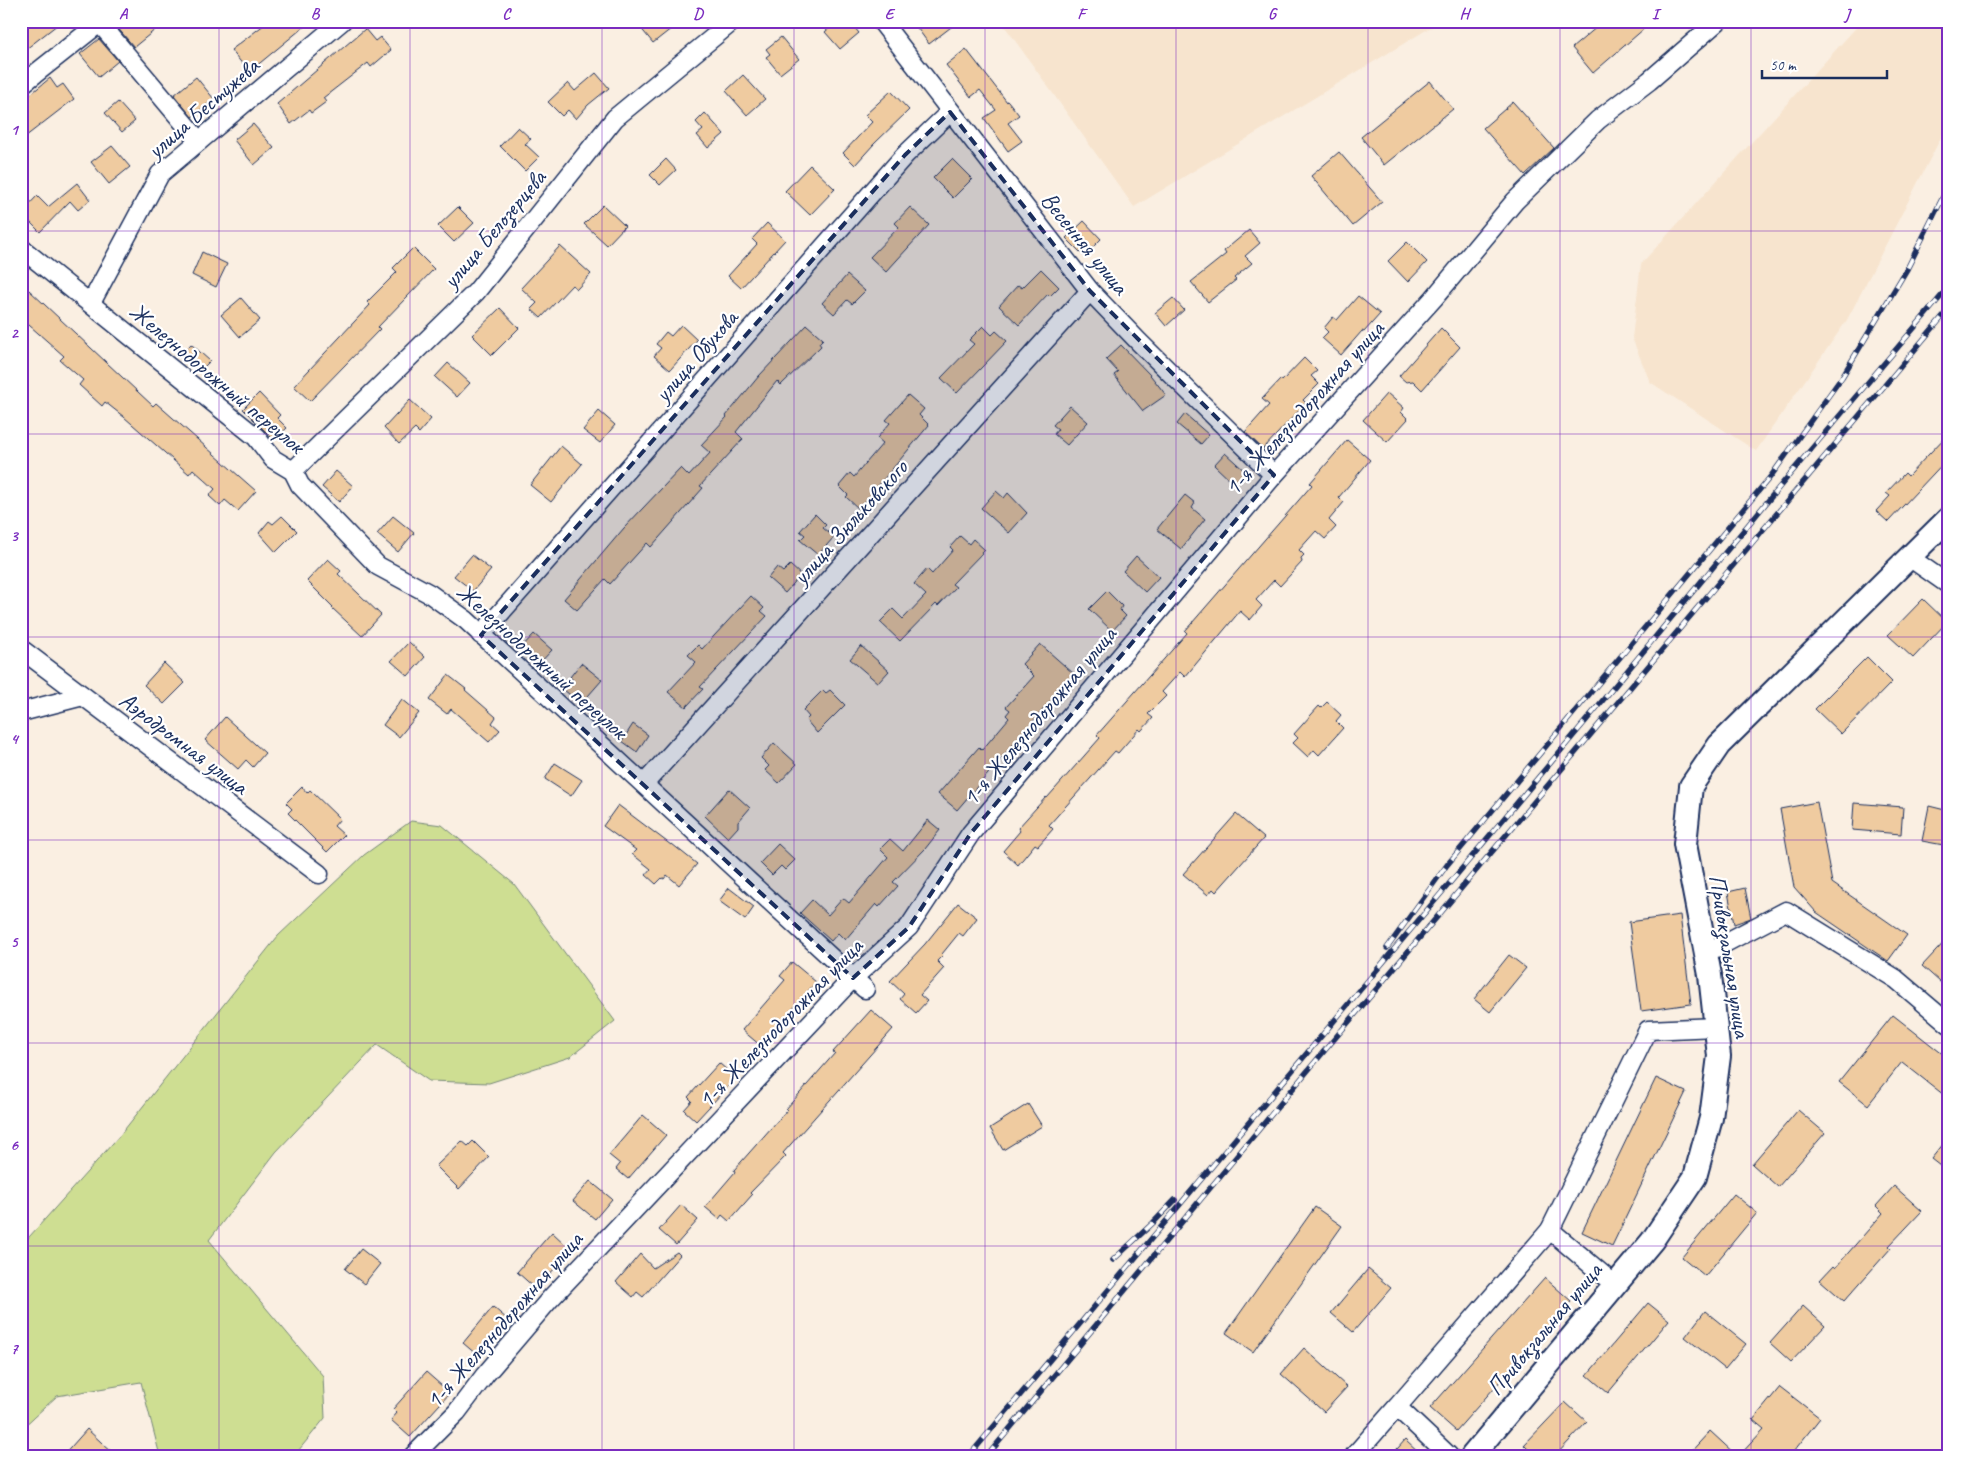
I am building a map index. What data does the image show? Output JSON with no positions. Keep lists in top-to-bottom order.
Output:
{
  "streets": {
    "main road": ["Привокзальная улица"],
    "street": [
      "улица Бестужева",
      "улица Белозерцева",
      "Весенняя улица",
      "улица Обухова",
      "Железнодорожный переулок",
      "1-я Железнодорожная улица",
      "улица Зюльковского",
      "Аэродромная улица"
    ]
  },
  "crossings": [
    ["улица Бестужева", "Железнодорожный переулок"],
    ["улица Белозерцева", "Железнодорожный переулок"],
    ["Весенняя улица", "улица Обухова"],
    ["Весенняя улица", "1-я Железнодорожная улица"],
    ["Весенняя улица", "улица Зюльковского"],
    ["улица Обухова", "Железнодорожный переулок"],
    ["Железнодорожный переулок", "1-я Железнодорожная улица"],
    ["Железнодорожный переулок", "улица Зюльковского"]
  ],
  "scale_bar": "50 m",
  "grid": {
    "columns": [
      "A",
      "B",
      "C",
      "D",
      "E",
      "F",
      "G",
      "H",
      "I",
      "J"
    ],
    "rows": [
      "1",
      "2",
      "3",
      "4",
      "5",
      "6",
      "7"
    ]
  }
}
